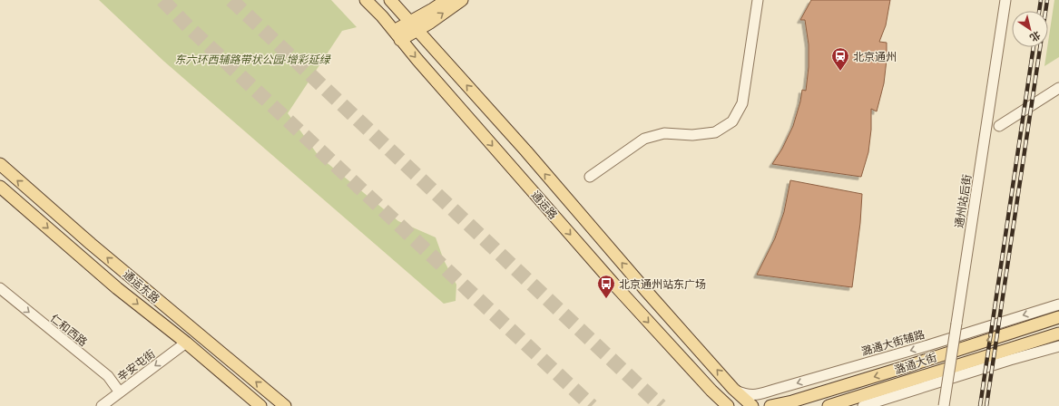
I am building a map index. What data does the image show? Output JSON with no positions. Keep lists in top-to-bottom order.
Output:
{
  "streets": {
    "main road": ["通运路", "通运东路", "潞通大街"],
    "street": [
      "通州站后街",
      "仁和西路",
      "潞通大街辅路",
      "辛安屯街"
    ]
  },
  "crossings": [
    ["通运路", "潞通大街辅路"],
    ["通运东路", "辛安屯街"],
    ["仁和西路", "辛安屯街"]
  ],
  "one_way": ["仁和西路", "辛安屯街"],
  "parks": ["东六环西辅路带状公园·增彩延绿"],
  "places": {
    "station": ["北京通州"],
    "bus stop": ["北京通州站东广场"]
  },
  "north": "bottom right"
}
